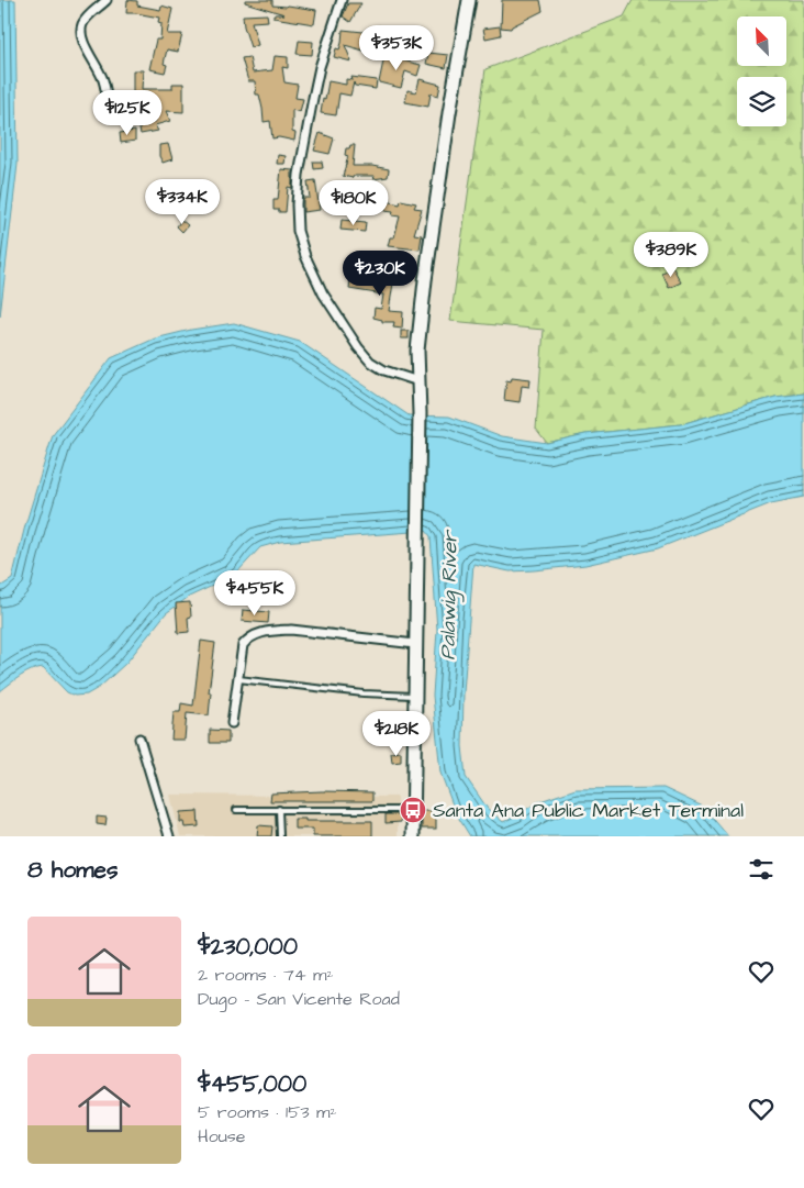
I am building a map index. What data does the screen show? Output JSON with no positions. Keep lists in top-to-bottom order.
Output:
{
  "water": ["Palawig River"],
  "places": {
    "bus stop": ["Santa Ana Public Market Terminal"]
  },
  "north": "top left",
  "page": {
    "price": [
      "$353K",
      "$125K",
      "$334K",
      "$180K",
      "$389K",
      "$230K",
      "$455K",
      "$218K"
    ],
    "heading": "8 homes",
    "list": [
      {
        "name": "$230,000",
        "note": "2 rooms · 74 m² · Dugo – San Vicente Road"
      },
      {
        "name": "$455,000",
        "note": "5 rooms · 153 m² · House"
      }
    ]
  }
}
